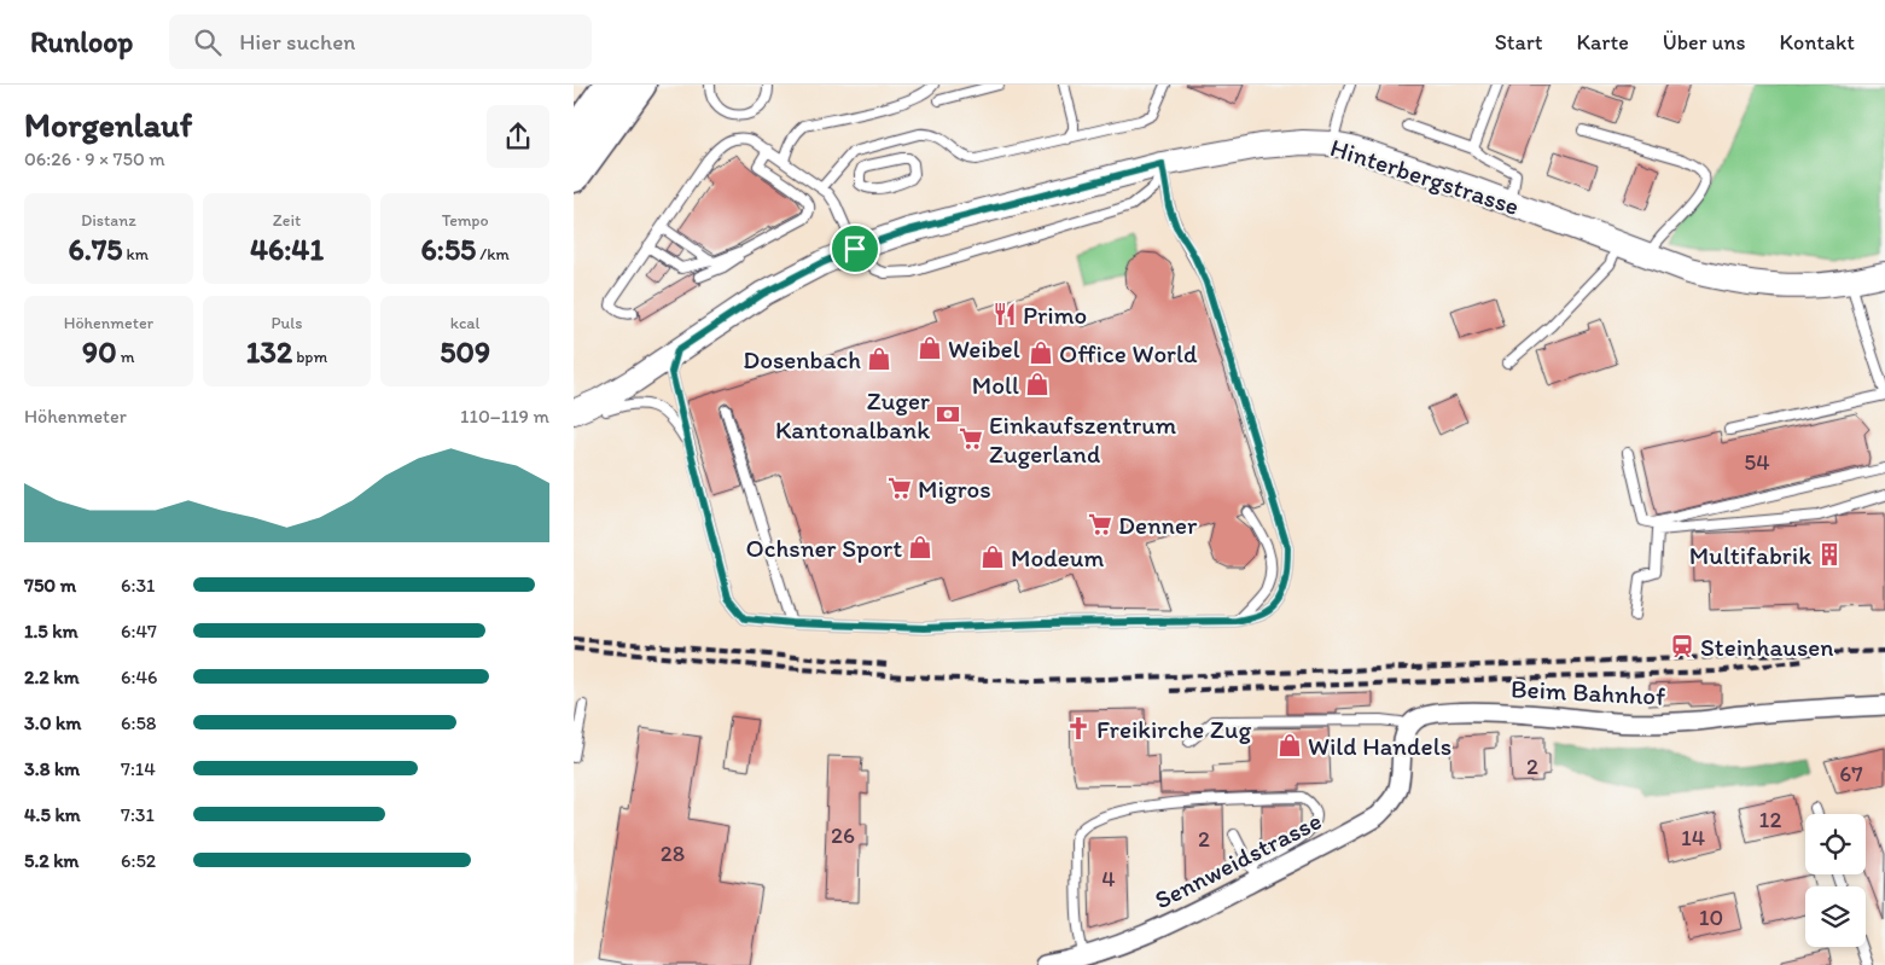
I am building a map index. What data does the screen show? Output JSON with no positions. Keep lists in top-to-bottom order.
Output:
{
  "streets": {
    "street": ["Hinterbergstrasse", "Beim Bahnhof", "Sennweidstrasse"]
  },
  "crossings": [
    ["Beim Bahnhof", "Sennweidstrasse"]
  ],
  "places": {
    "restaurant": ["Primo"],
    "shop": [
      "Weibel",
      "Office World",
      "Dosenbach",
      "Moll",
      "Ochsner Sport",
      "Modeum",
      "Wild Handels"
    ],
    "bank": ["Zuger Kantonalbank"],
    "supermarket": ["Einkaufszentrum Zugerland", "Migros", "Denner"],
    "building": ["Multifabrik"],
    "station": ["Steinhausen"],
    "church": ["Freikirche Zug"]
  },
  "house_numbers": [
    "54",
    "2",
    "67",
    "12",
    "26",
    "14",
    "2",
    "28",
    "4",
    "10"
  ],
  "page": {
    "header": "Runloop",
    "search": "Hier suchen",
    "nav": [
      "Start",
      "Karte",
      "Über uns",
      "Kontakt"
    ],
    "heading": ["Morgenlauf", "06:26 · 9 × 750 m"],
    "stats": [
      ["Distanz", "6.75 km"],
      ["Zeit", "46:41"],
      ["Tempo", "6:55 /km"],
      ["Höhenmeter", "90 m"],
      ["Puls", "132 bpm"],
      ["kcal", "509"]
    ],
    "chart": ["Höhenmeter", "110–119 m"],
    "list": [
      {
        "name": "750 m",
        "note": "6:31"
      },
      {
        "name": "1.5 km",
        "note": "6:47"
      },
      {
        "name": "2.2 km",
        "note": "6:46"
      },
      {
        "name": "3.0 km",
        "note": "6:58"
      },
      {
        "name": "3.8 km",
        "note": "7:14"
      },
      {
        "name": "4.5 km",
        "note": "7:31"
      },
      {
        "name": "5.2 km",
        "note": "6:52"
      }
    ]
  }
}
